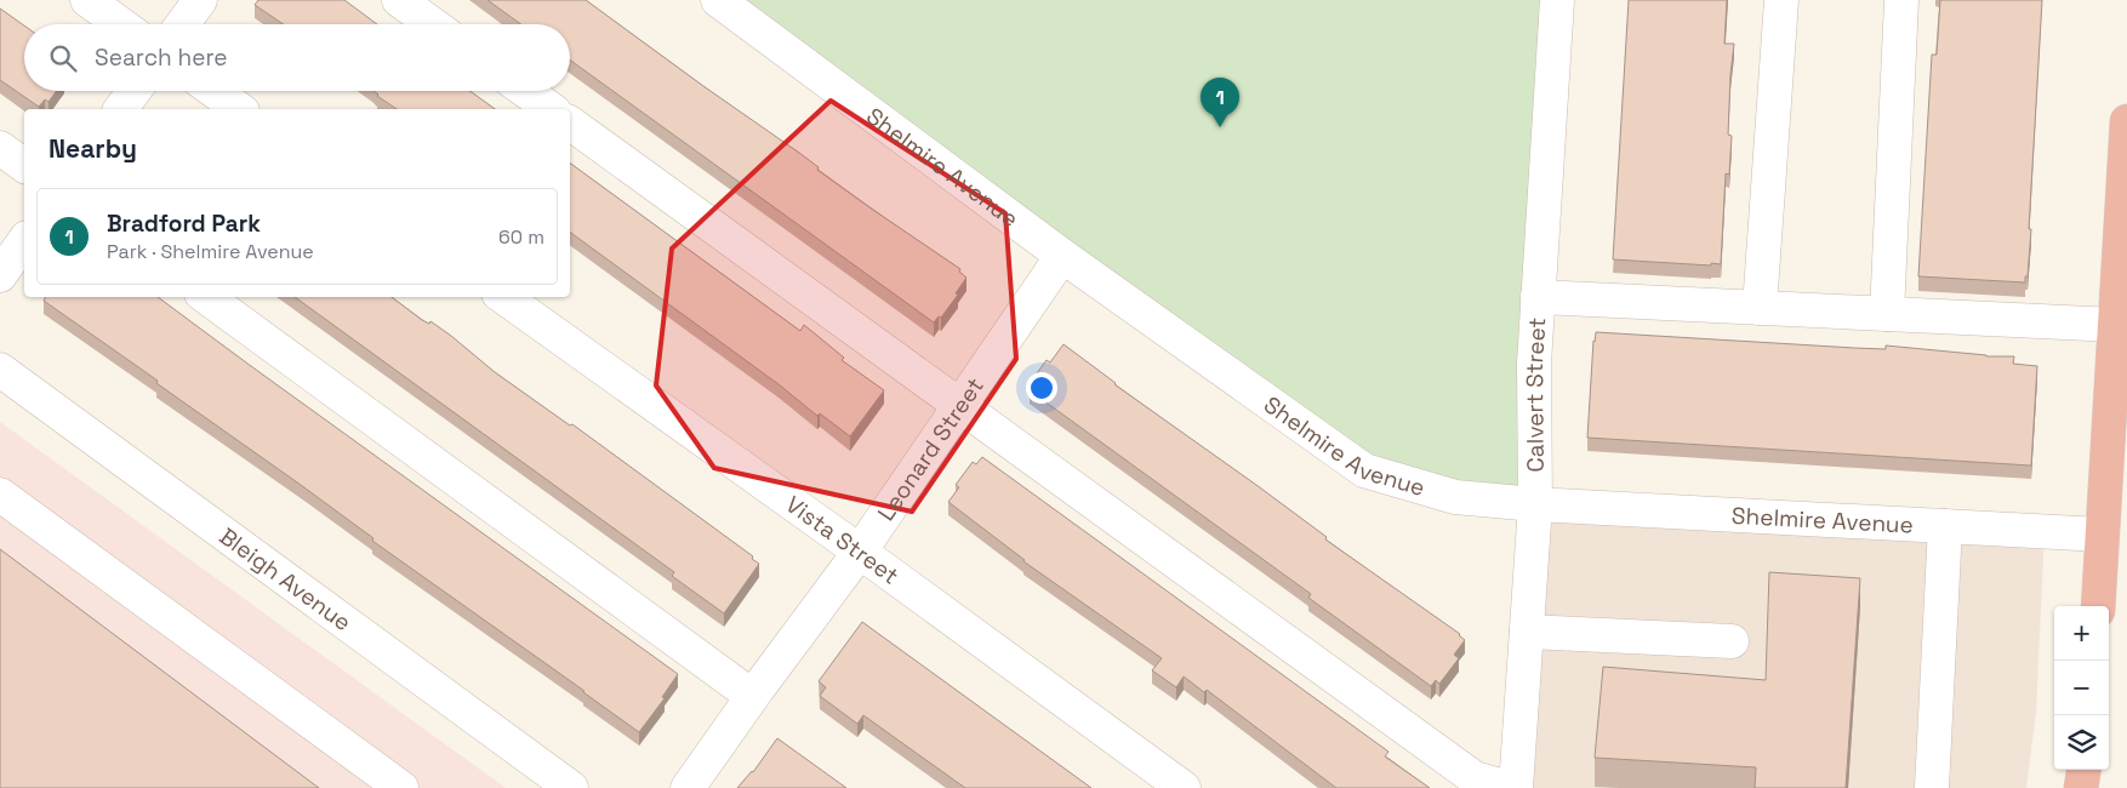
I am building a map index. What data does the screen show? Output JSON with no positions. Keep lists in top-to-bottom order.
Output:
{
  "streets": {
    "street": [
      "Shelmire Avenue",
      "Calvert Street",
      "Leonard Street",
      "Vista Street",
      "Bleigh Avenue"
    ]
  },
  "crossings": [
    ["Shelmire Avenue", "Calvert Street"],
    ["Shelmire Avenue", "Leonard Street"],
    ["Leonard Street", "Vista Street"]
  ],
  "page": {
    "search": "Search here",
    "pins": "1",
    "heading": "Nearby",
    "list": [
      {
        "mark": "1",
        "name": "Bradford Park",
        "note": "Park · Shelmire Avenue",
        "value": "60 m"
      }
    ],
    "map_buttons": ["+", "−"]
  }
}
